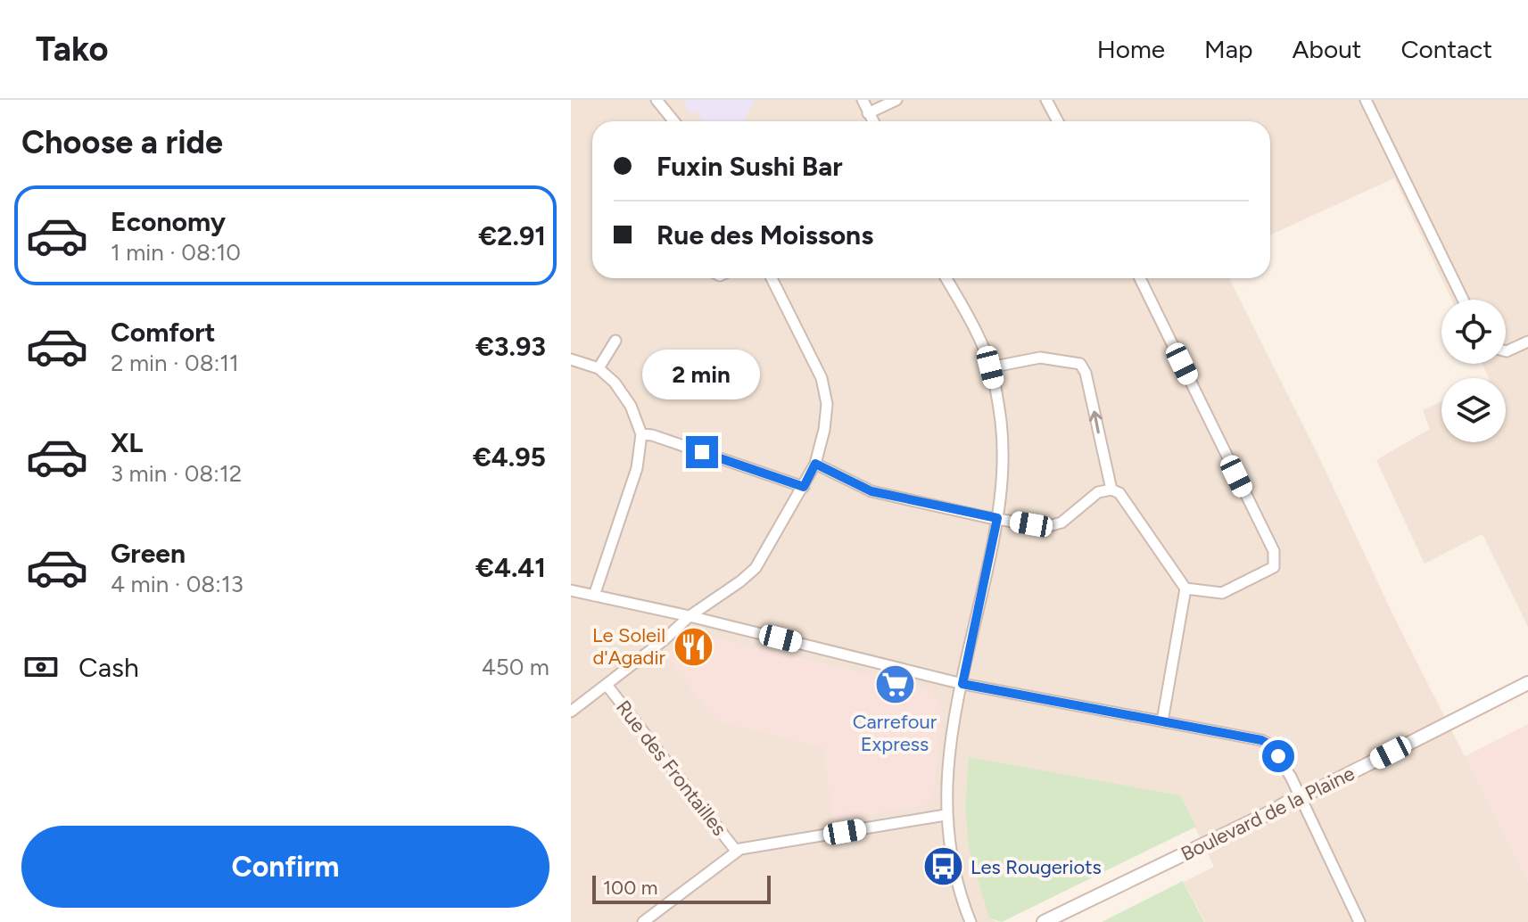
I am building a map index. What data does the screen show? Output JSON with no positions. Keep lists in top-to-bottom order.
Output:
{
  "streets": {
    "main road": ["Boulevard de la Plaine"],
    "street": ["Rue des Frontailles"]
  },
  "places": {
    "restaurant": ["Le Soleil d'Agadir"],
    "supermarket": ["Carrefour Express"],
    "bus stop": ["Les Rougeriots"]
  },
  "scale_bar": "100 m",
  "page": {
    "header": "Tako",
    "nav": [
      "Home",
      "Map",
      "About",
      "Contact"
    ],
    "heading": "Choose a ride",
    "banner": ["Fuxin Sushi Bar", "Rue des Moissons"],
    "list": [
      {
        "name": "Economy",
        "note": "1 min · 08:10",
        "value": "€2.91"
      },
      {
        "name": "Comfort",
        "note": "2 min · 08:11",
        "value": "€3.93"
      },
      {
        "name": "XL",
        "note": "3 min · 08:12",
        "value": "€4.95"
      },
      {
        "name": "Green",
        "note": "4 min · 08:13",
        "value": "€4.41"
      }
    ],
    "bubble": "2 min",
    "pay": ["Cash", "450 m"],
    "buttons": "Confirm",
    "scale": "100 m"
  }
}
